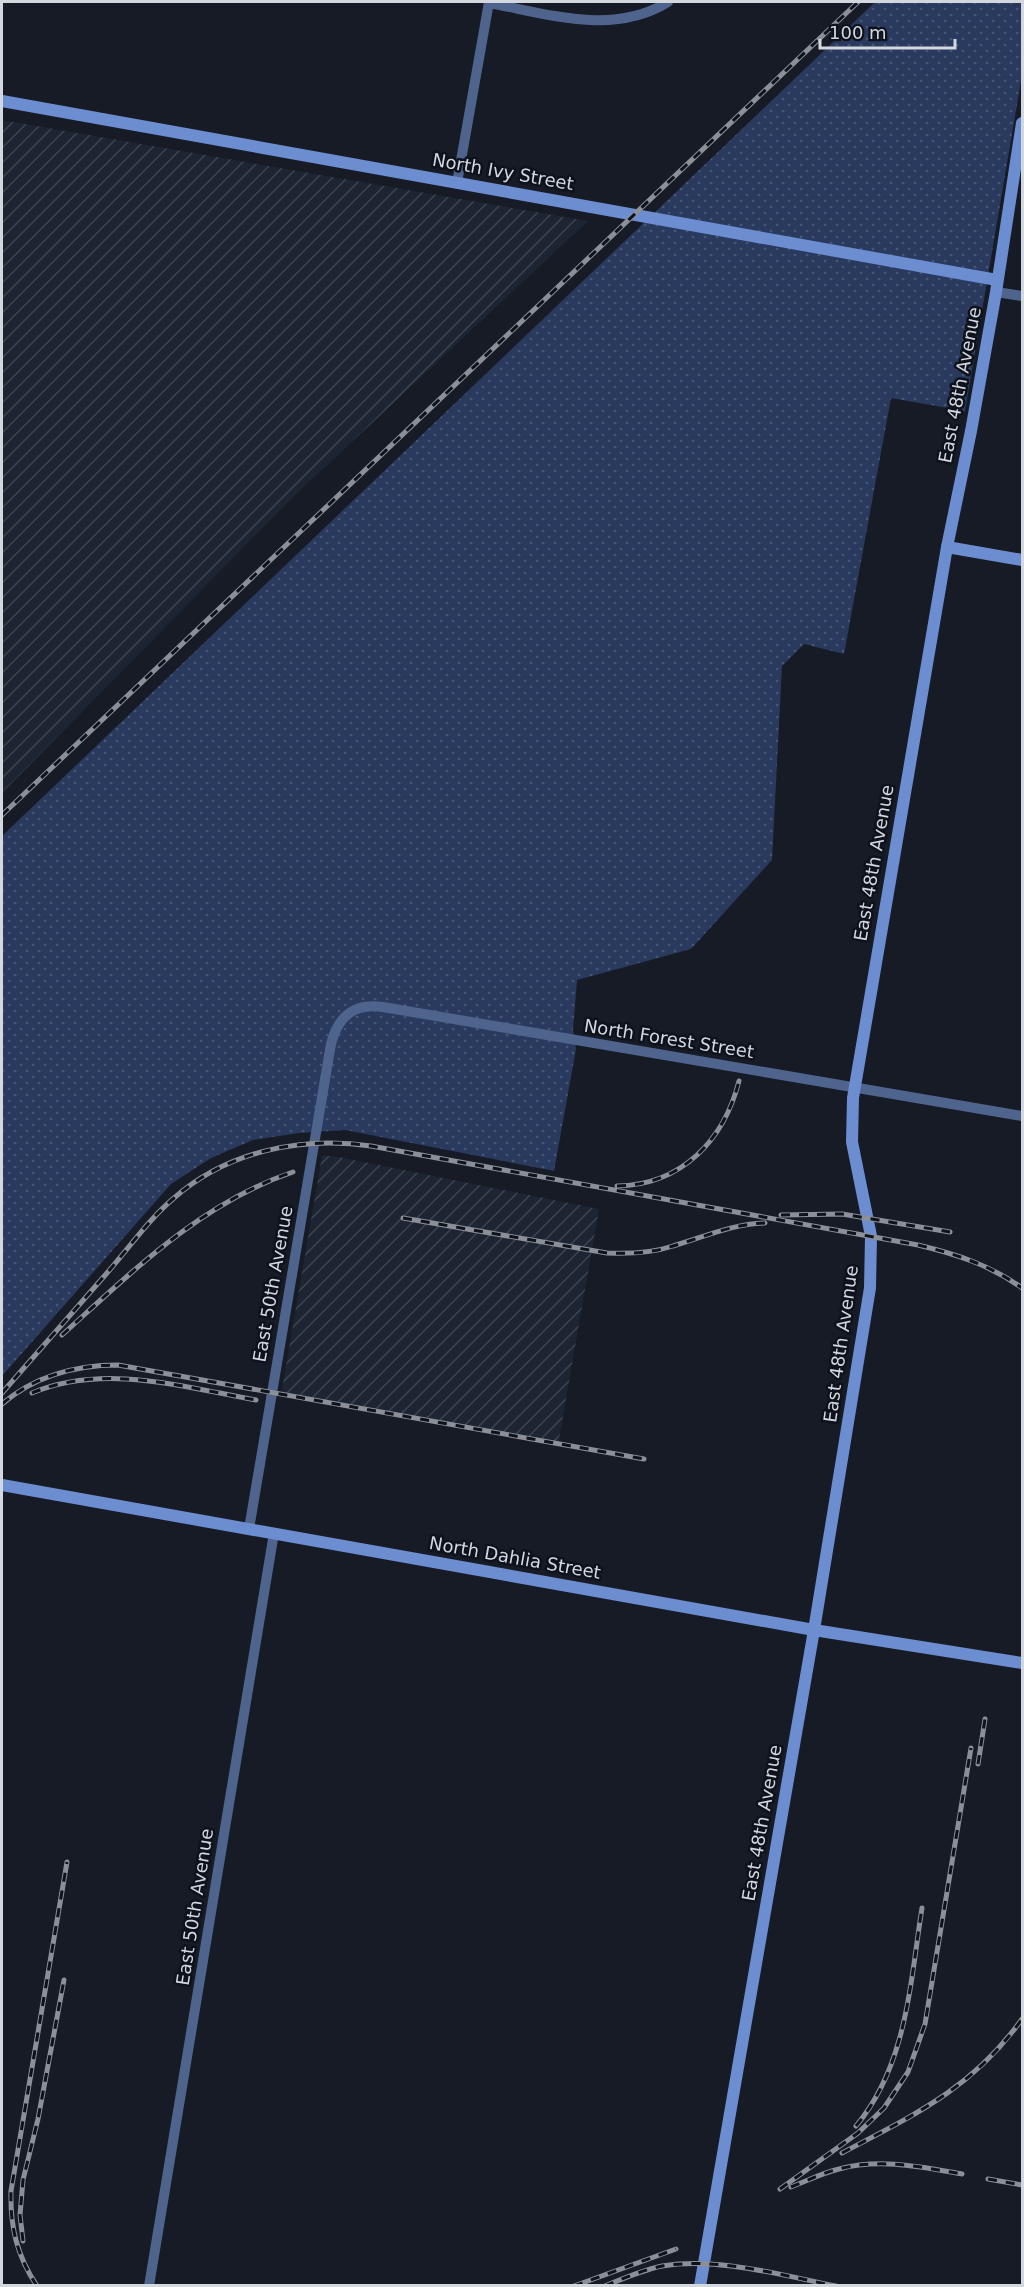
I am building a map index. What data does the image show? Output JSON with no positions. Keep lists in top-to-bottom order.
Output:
{
  "streets": {
    "street": [
      "North Ivy Street",
      "East 48th Avenue",
      "North Forest Street",
      "East 50th Avenue",
      "North Dahlia Street"
    ]
  },
  "crossings": [
    ["North Ivy Street", "East 48th Avenue"],
    ["East 48th Avenue", "North Forest Street"],
    ["East 48th Avenue", "North Dahlia Street"],
    ["North Forest Street", "East 50th Avenue"],
    ["East 50th Avenue", "North Dahlia Street"]
  ],
  "scale_bar": "100 m"
}
